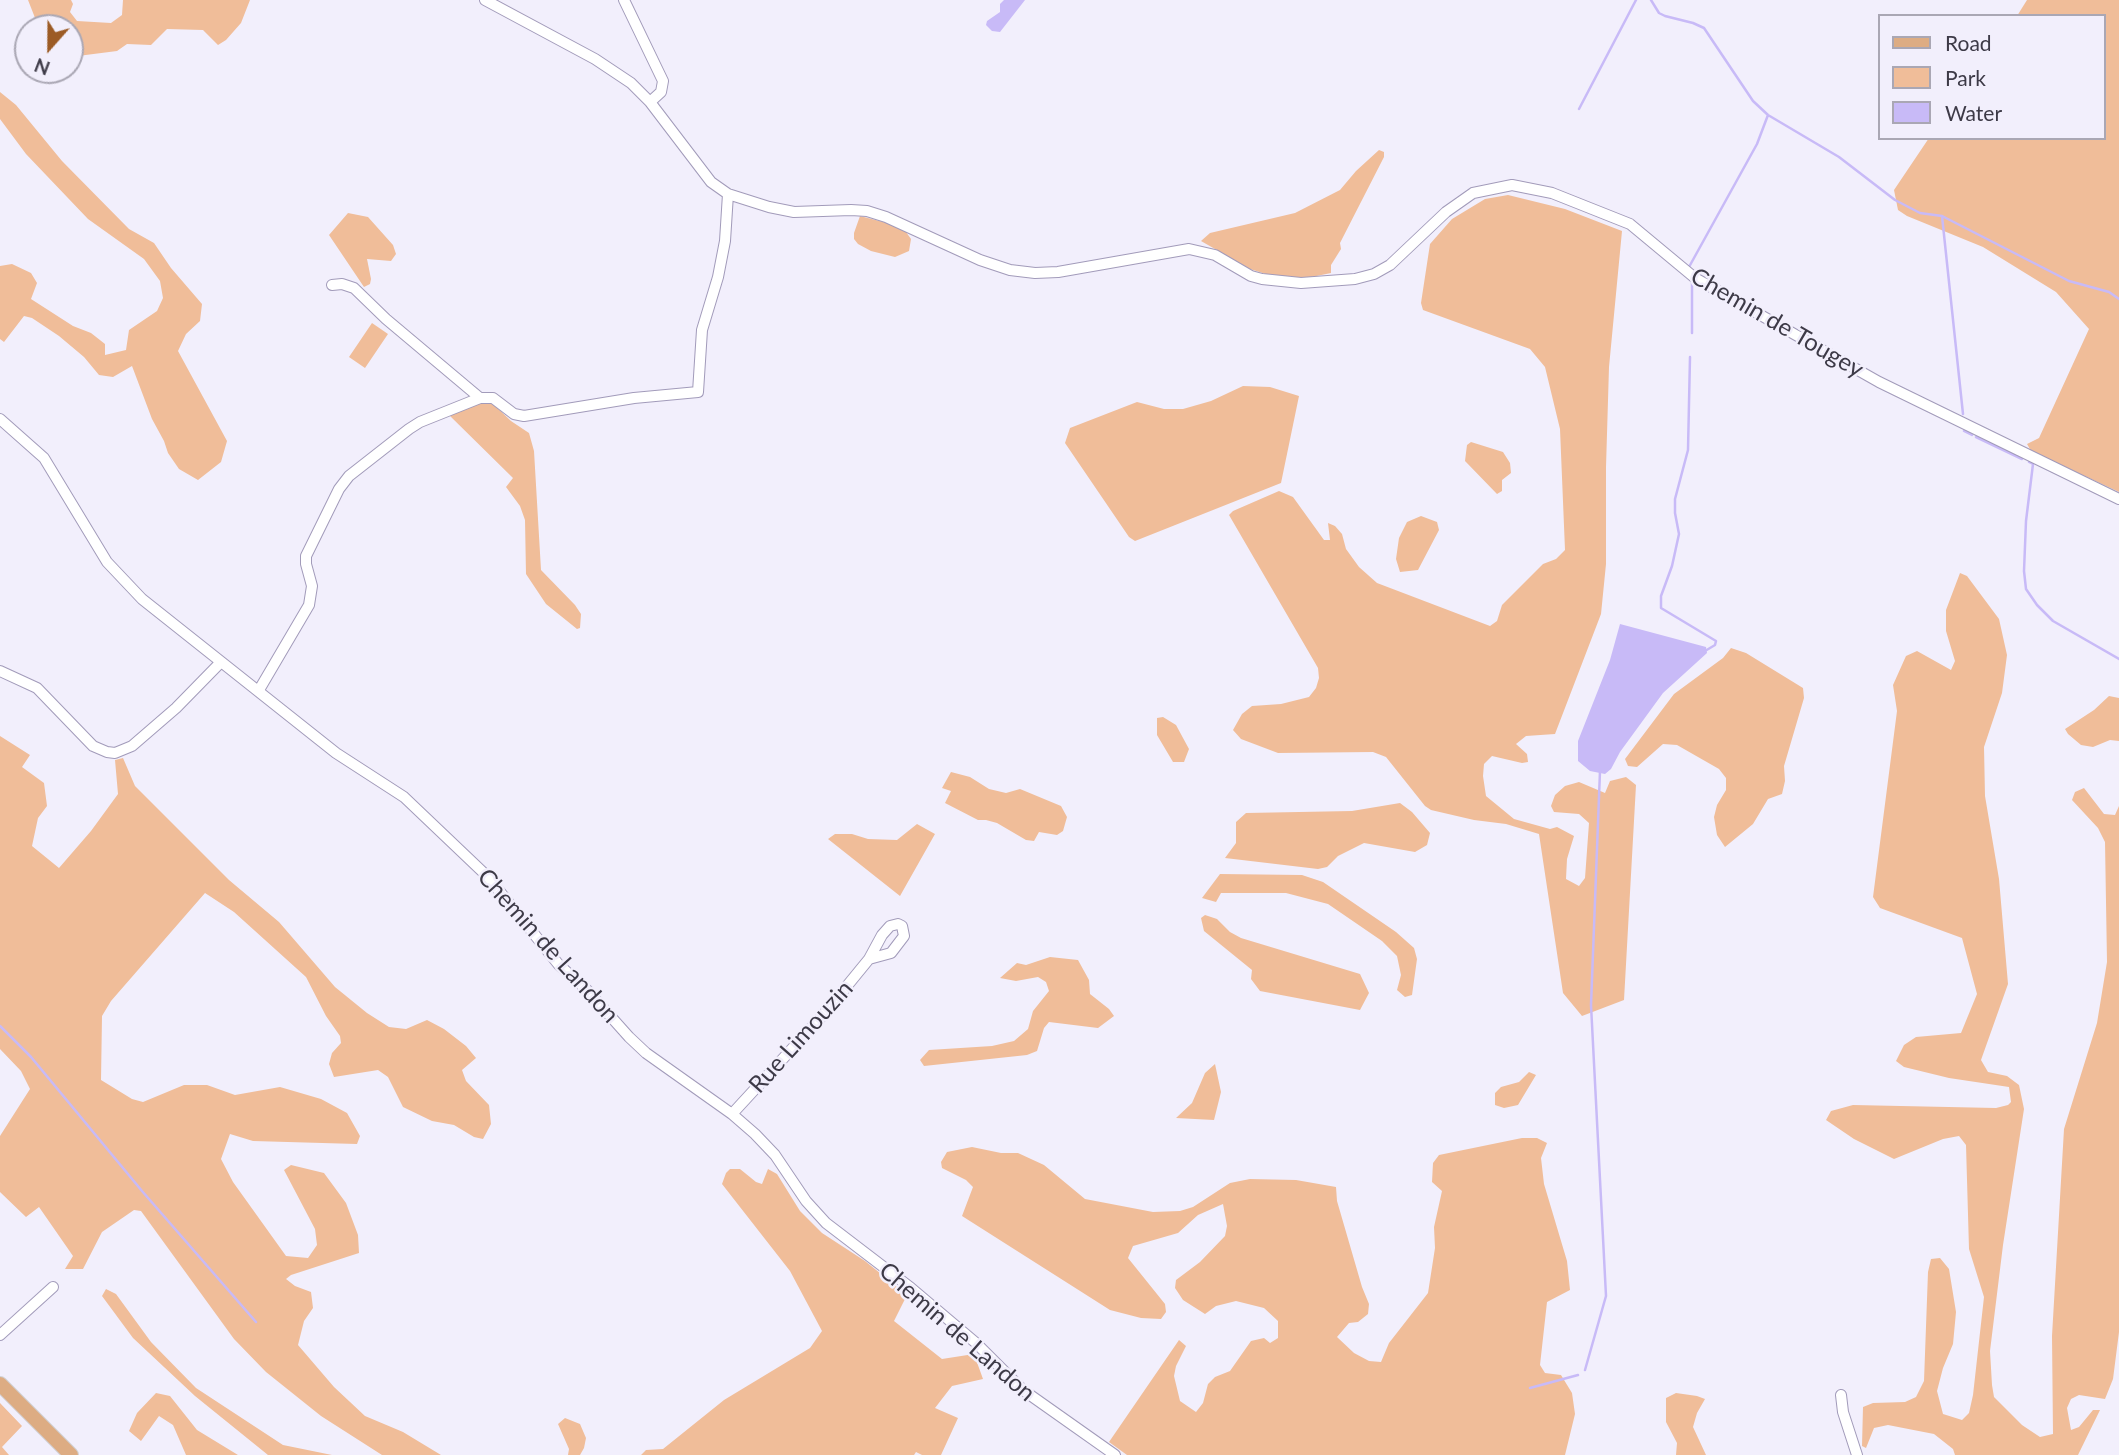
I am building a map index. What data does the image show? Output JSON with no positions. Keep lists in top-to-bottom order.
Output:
{
  "streets": {
    "street": ["Chemin de Tougey", "Chemin de Landon", "Rue Limouzin"]
  },
  "crossings": [
    ["Chemin de Landon", "Rue Limouzin"]
  ],
  "legend": ["Road", "Park", "Water"],
  "north": "bottom"
}
